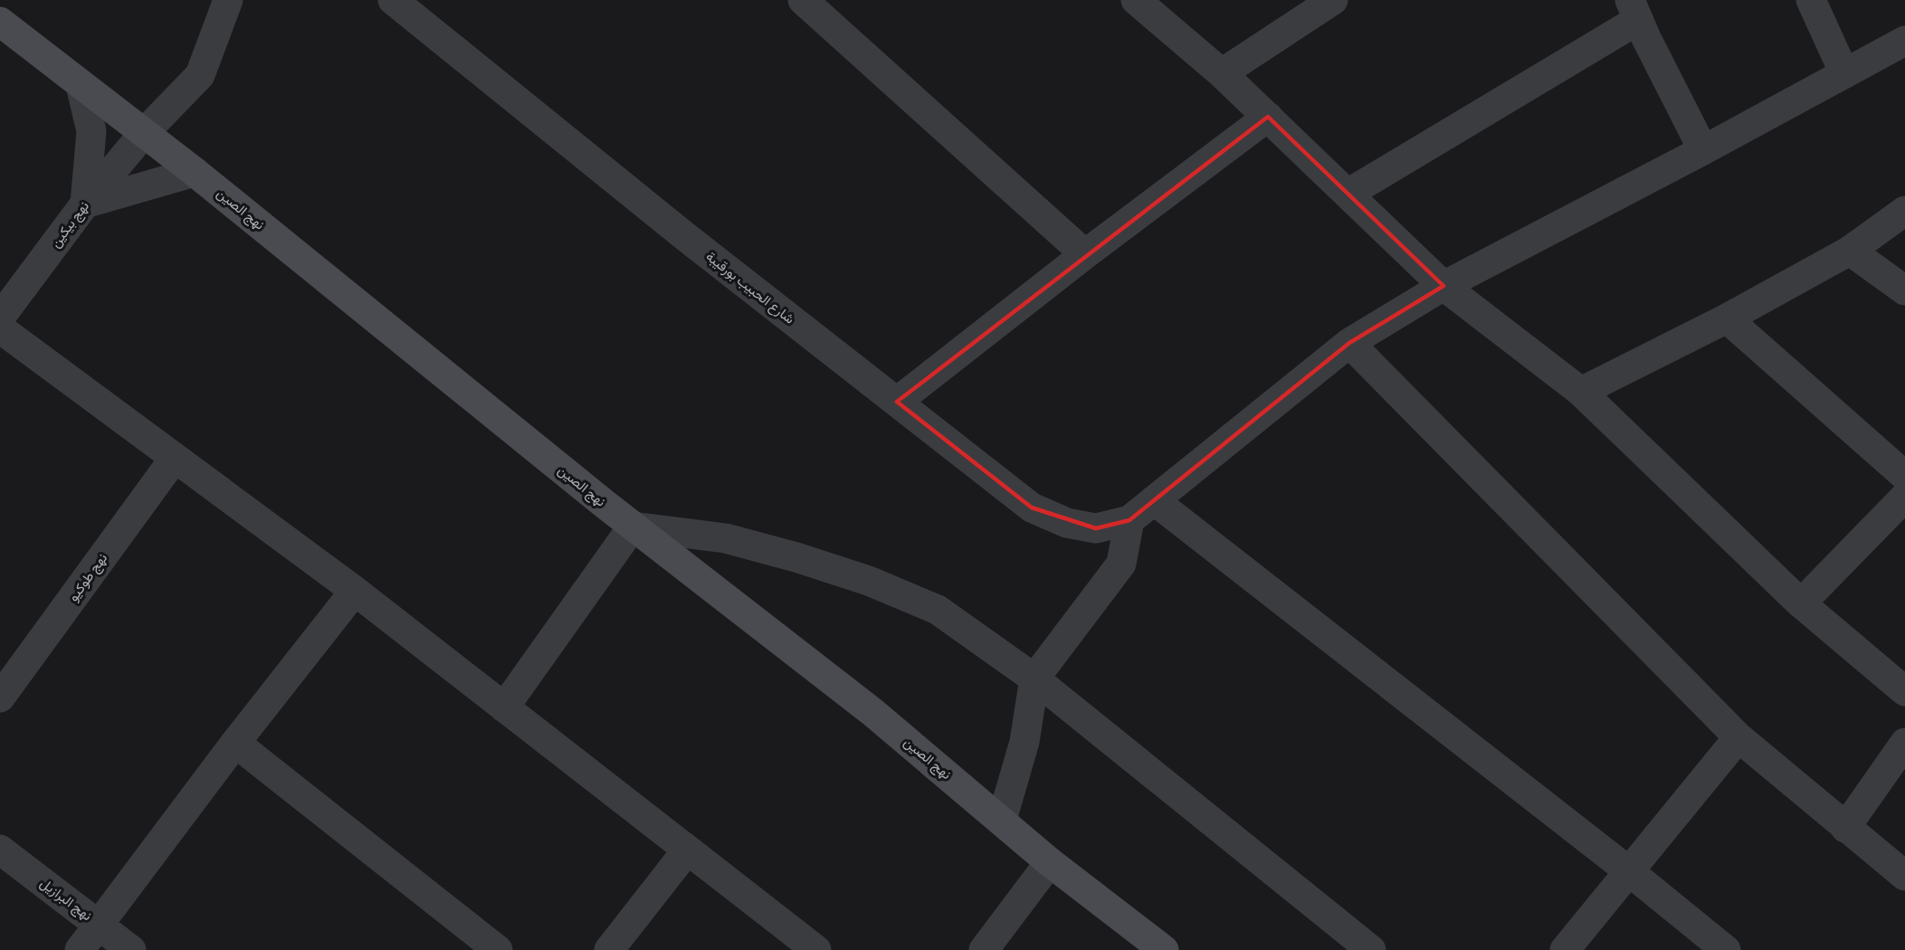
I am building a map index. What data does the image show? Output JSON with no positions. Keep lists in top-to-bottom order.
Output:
{
  "streets": {
    "street": [
      "نهج الصين",
      "نهج بيكين",
      "شارع الحبيب بورقيبة",
      "نهج طوكيو",
      "نهج البرازيل"
    ]
  },
  "crossings": [
    ["نهج الصين", "نهج بيكين"]
  ]
}
